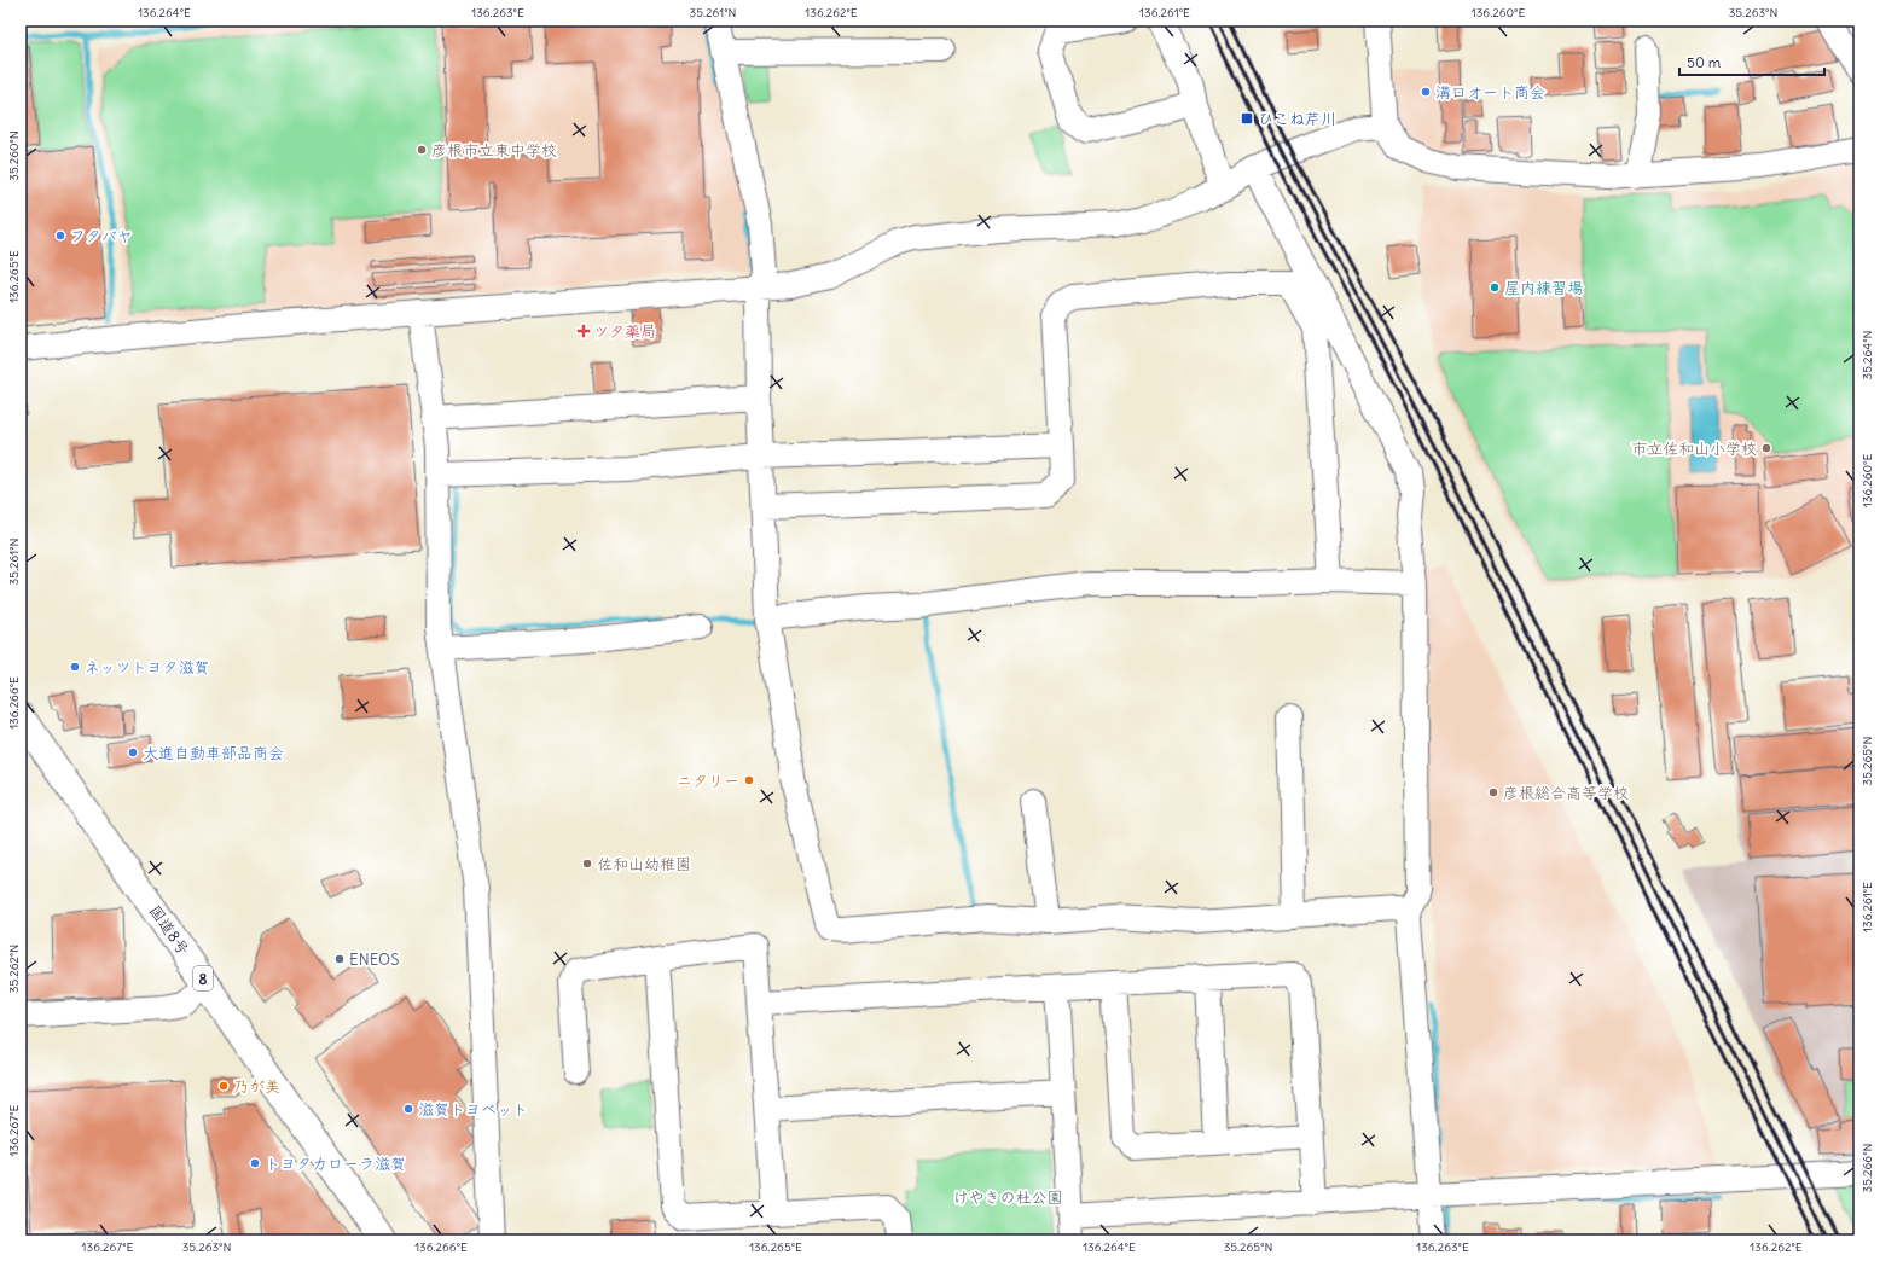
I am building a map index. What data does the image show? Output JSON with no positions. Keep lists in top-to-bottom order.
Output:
{
  "streets": {
    "highway": ["国道8号", "8"]
  },
  "parks": ["けやきの杜公園"],
  "places": {
    "other": [
      "溝口オート商会",
      "彦根市立東中学校",
      "フタバヤ",
      "屋内練習場",
      "市立佐和山小学校",
      "ネッツトヨタ滋賀",
      "大進自動車部品商会",
      "ニタリー",
      "彦根総合高等学校",
      "佐和山幼稚園",
      "ENEOS",
      "乃が美",
      "滋賀トヨペット",
      "トヨタカローラ滋賀"
    ],
    "transit": ["ひこね芹川"],
    "health": ["ツタ薬局"]
  },
  "scale_bar": "50 m",
  "coordinates": [
    "136.264°E",
    "136.263°E",
    "35.261°N",
    "136.262°E",
    "136.261°E",
    "136.260°E",
    "35.263°N",
    "35.260°N",
    "136.265°E",
    "35.264°N",
    "136.266°E",
    "35.265°N",
    "35.262°N",
    "136.267°E",
    "35.266°N"
  ]
}
